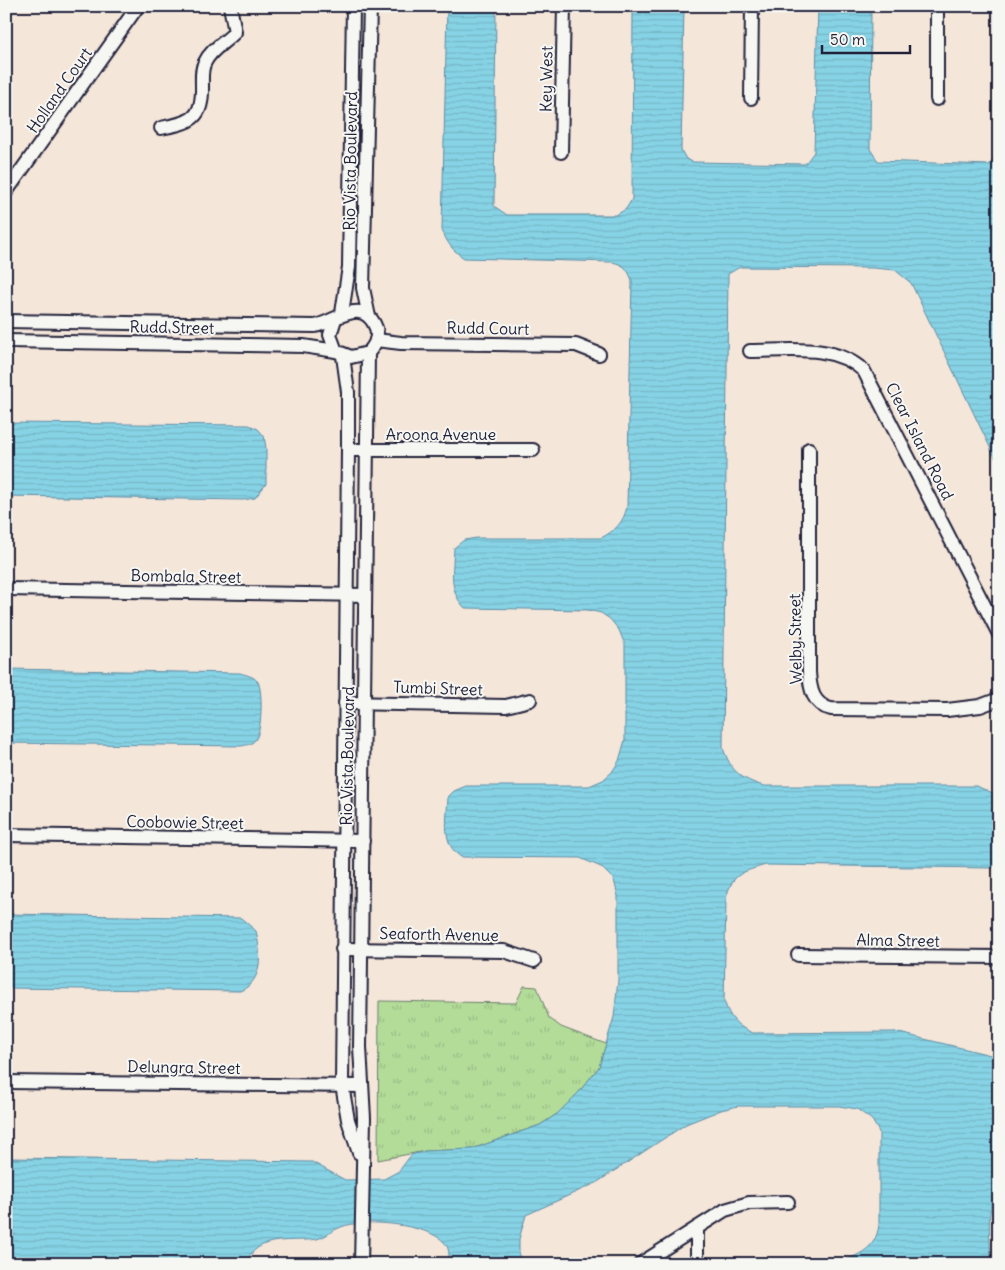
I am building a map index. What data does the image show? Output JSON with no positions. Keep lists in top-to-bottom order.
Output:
{
  "streets": {
    "street": [
      "Key West",
      "Holland Court",
      "Rio Vista Boulevard",
      "Rudd Street",
      "Rudd Court",
      "Aroona Avenue",
      "Clear Island Road",
      "Bombala Street",
      "Welby Street",
      "Tumbi Street",
      "Coobowie Street",
      "Seaforth Avenue",
      "Alma Street",
      "Delungra Street"
    ]
  },
  "crossings": [
    ["Rio Vista Boulevard", "Rudd Street"],
    ["Rio Vista Boulevard", "Rudd Court"],
    ["Rio Vista Boulevard", "Aroona Avenue"],
    ["Rio Vista Boulevard", "Bombala Street"],
    ["Rio Vista Boulevard", "Tumbi Street"],
    ["Rio Vista Boulevard", "Coobowie Street"],
    ["Rio Vista Boulevard", "Seaforth Avenue"],
    ["Rio Vista Boulevard", "Delungra Street"],
    ["Rudd Street", "Rudd Court"]
  ],
  "scale_bar": "50 m"
}
